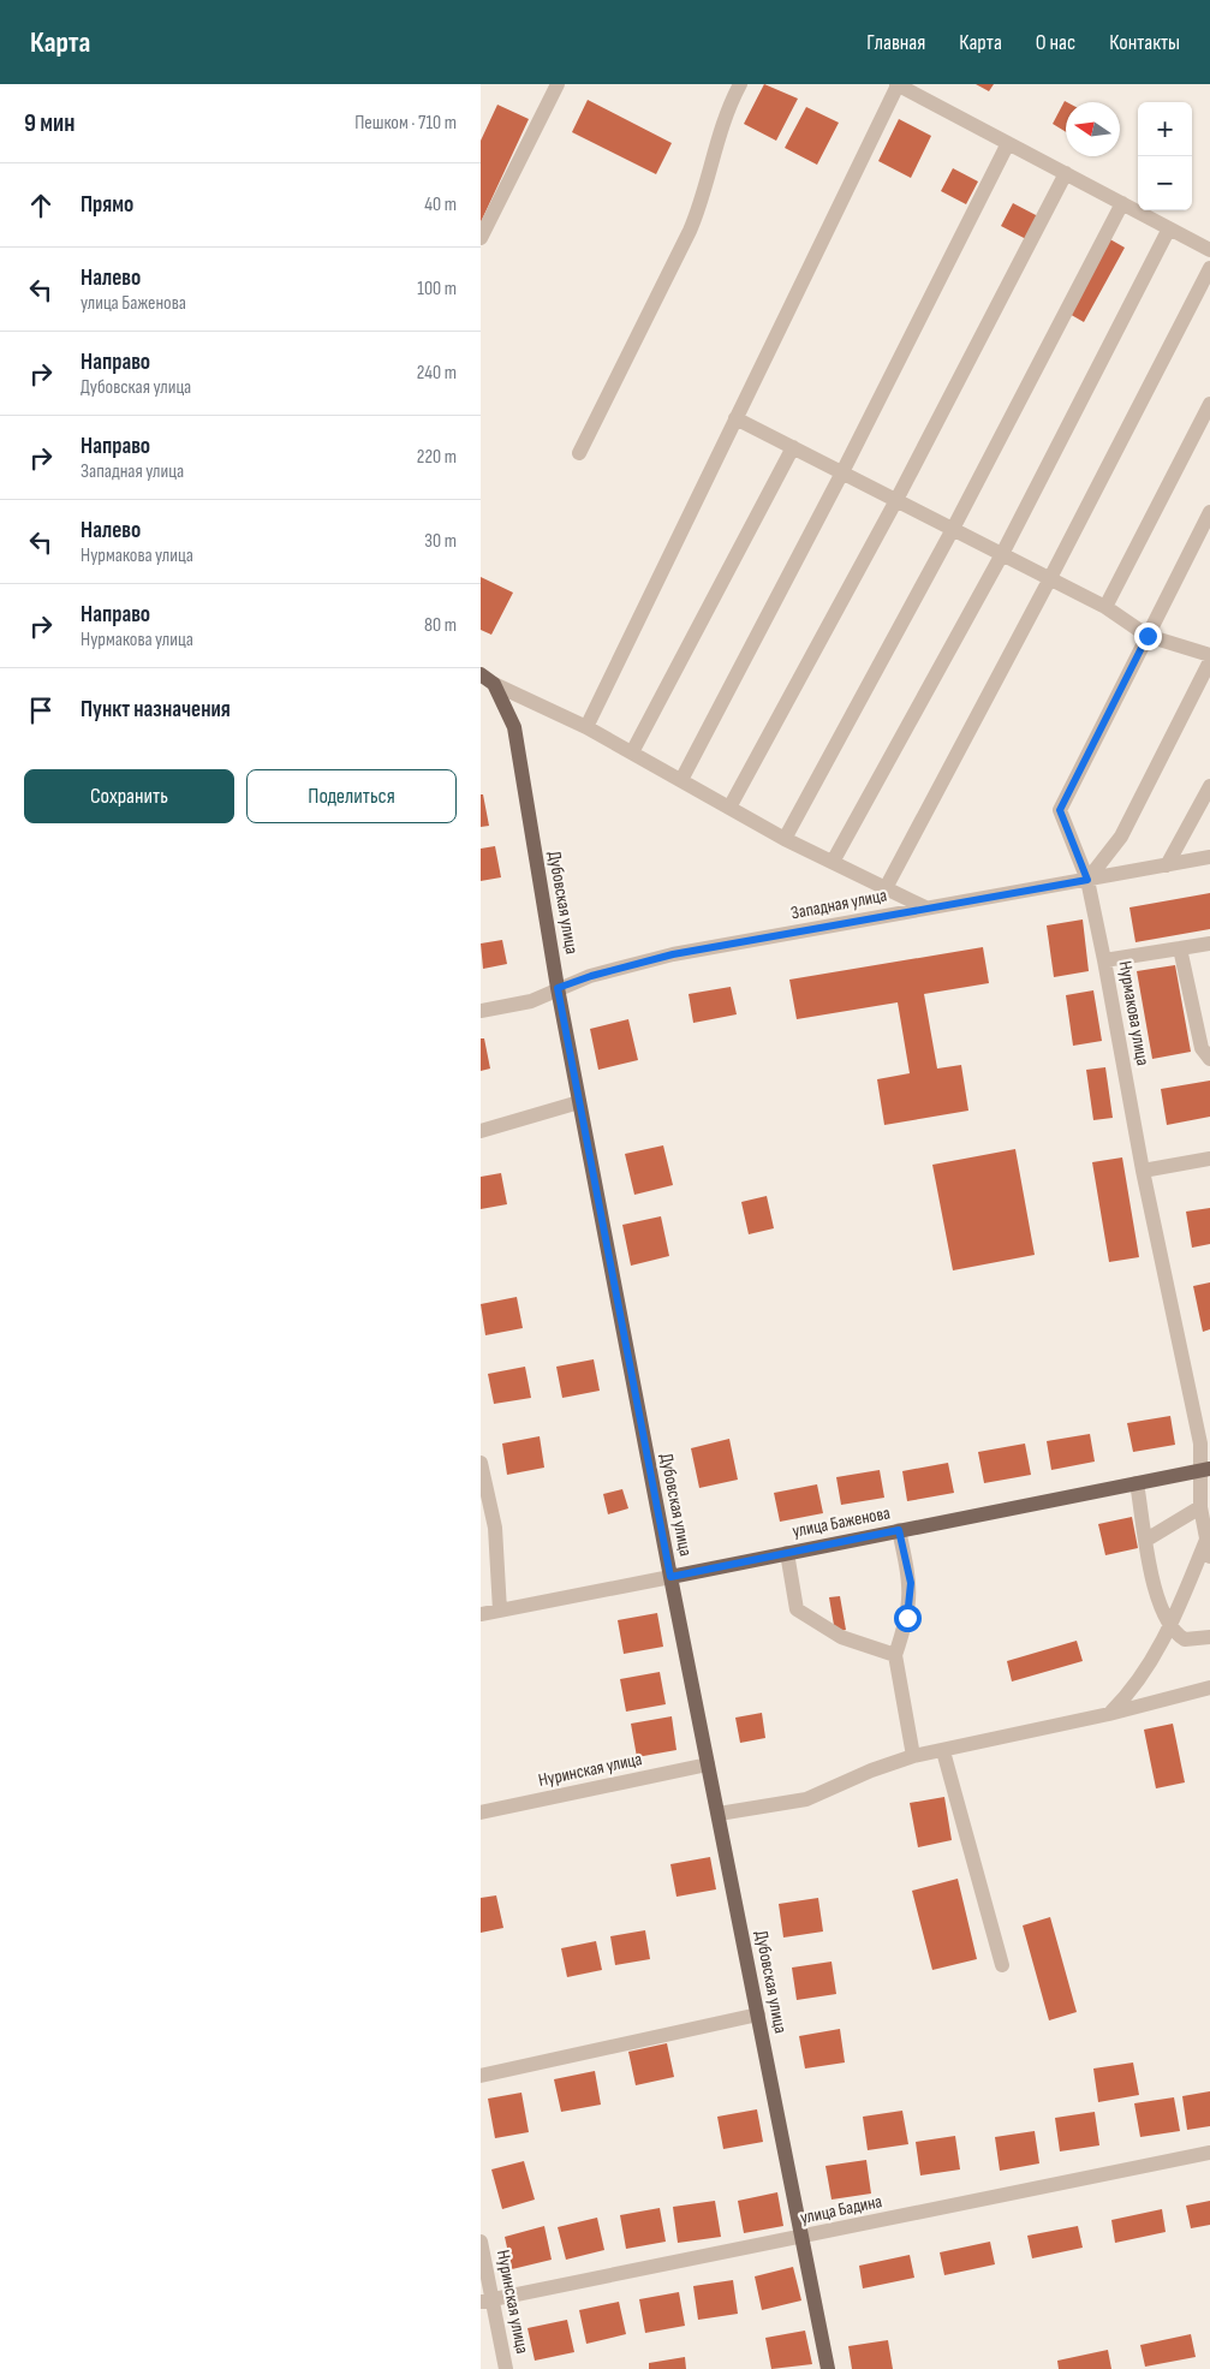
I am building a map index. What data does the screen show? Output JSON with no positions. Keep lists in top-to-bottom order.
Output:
{
  "streets": {
    "main road": ["Дубовская улица", "улица Баженова"],
    "street": [
      "Западная улица",
      "Нурмакова улица",
      "Нуринская улица",
      "улица Бадина"
    ]
  },
  "crossings": [
    ["Дубовская улица", "Западная улица"],
    ["Дубовская улица", "улица Баженова"],
    ["Дубовская улица", "Нуринская улица"],
    ["Дубовская улица", "улица Бадина"],
    ["Западная улица", "Нурмакова улица"],
    ["Нурмакова улица", "улица Баженова"],
    ["Нуринская улица", "улица Бадина"]
  ],
  "north": "left",
  "page": {
    "header": "Карта",
    "nav": [
      "Главная",
      "Карта",
      "О нас",
      "Контакты"
    ],
    "heading": ["9 мин", "Пешком · 710 m"],
    "map_buttons": ["+", "−"],
    "list": [
      ["Прямо", "40 m"],
      ["Налево", "улица Баженова", "100 m"],
      ["Направо", "Дубовская улица", "240 m"],
      ["Направо", "Западная улица", "220 m"],
      ["Налево", "Нурмакова улица", "30 m"],
      ["Направо", "Нурмакова улица", "80 m"],
      "Пункт назначения"
    ],
    "buttons": ["Сохранить", "Поделиться"]
  }
}
